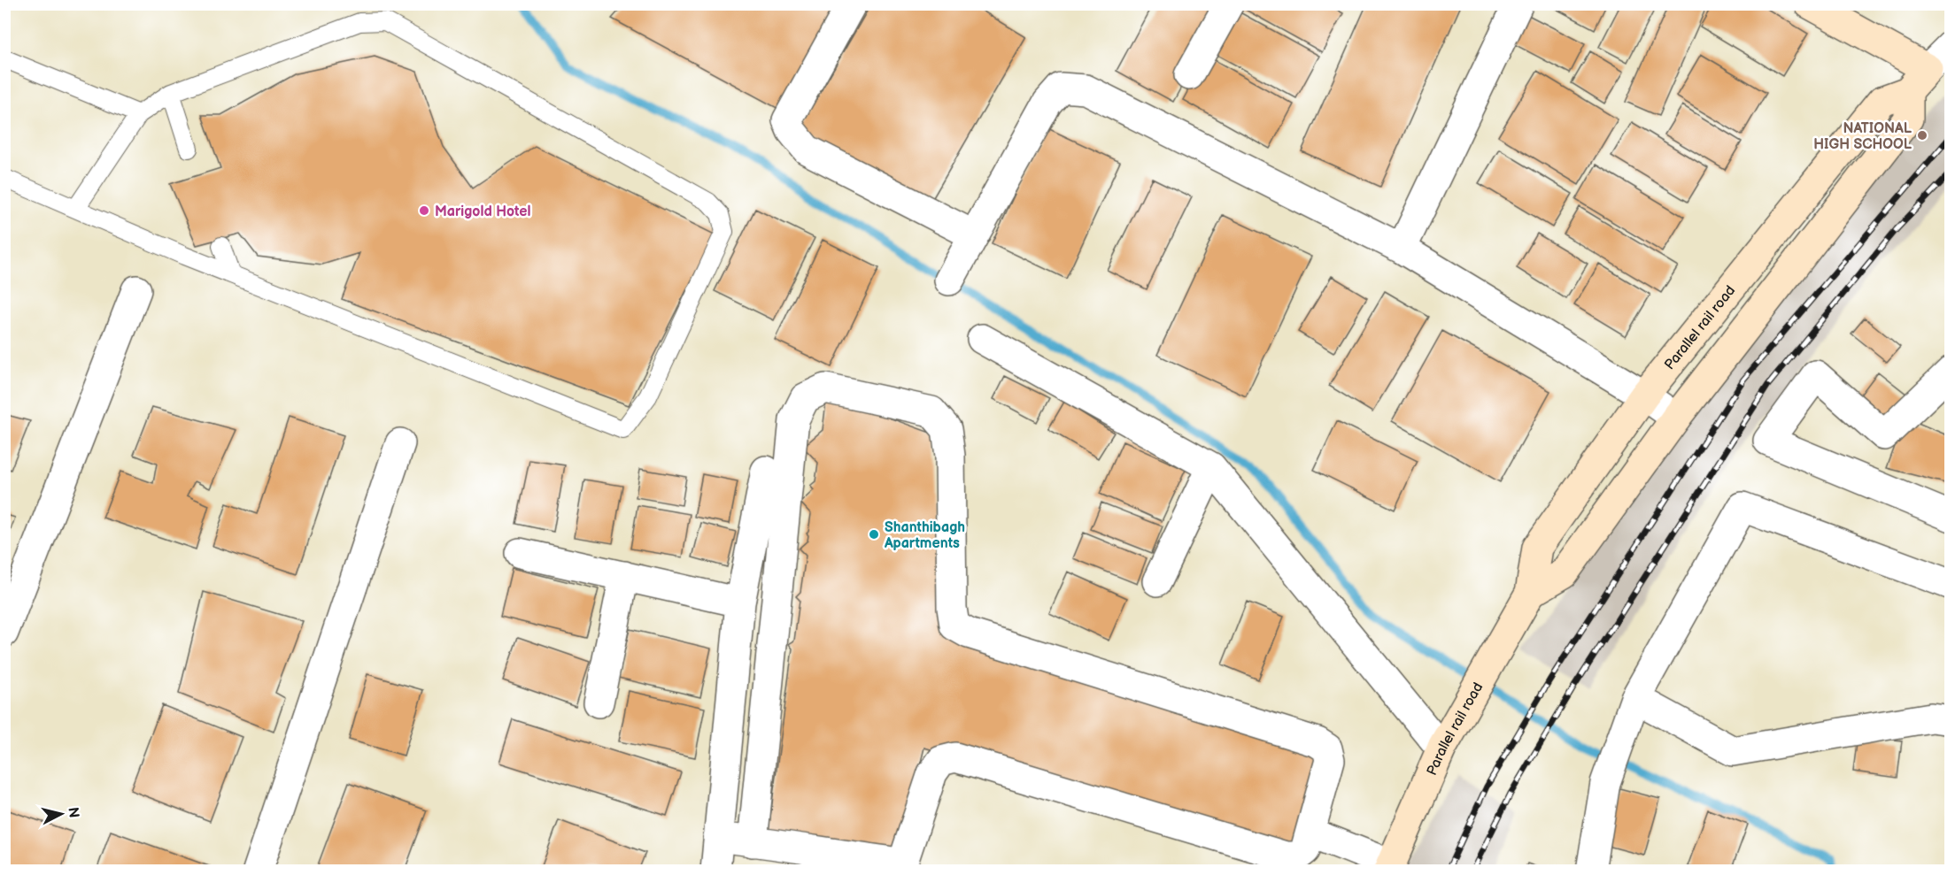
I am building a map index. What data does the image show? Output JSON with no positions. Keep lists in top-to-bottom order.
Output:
{
  "streets": {
    "street": ["Parallel rail road"]
  },
  "places": ["NATIONAL HIGH SCHOOL", "Marigold Hotel", "Shanthibagh Apartments"],
  "north": "right"
}
